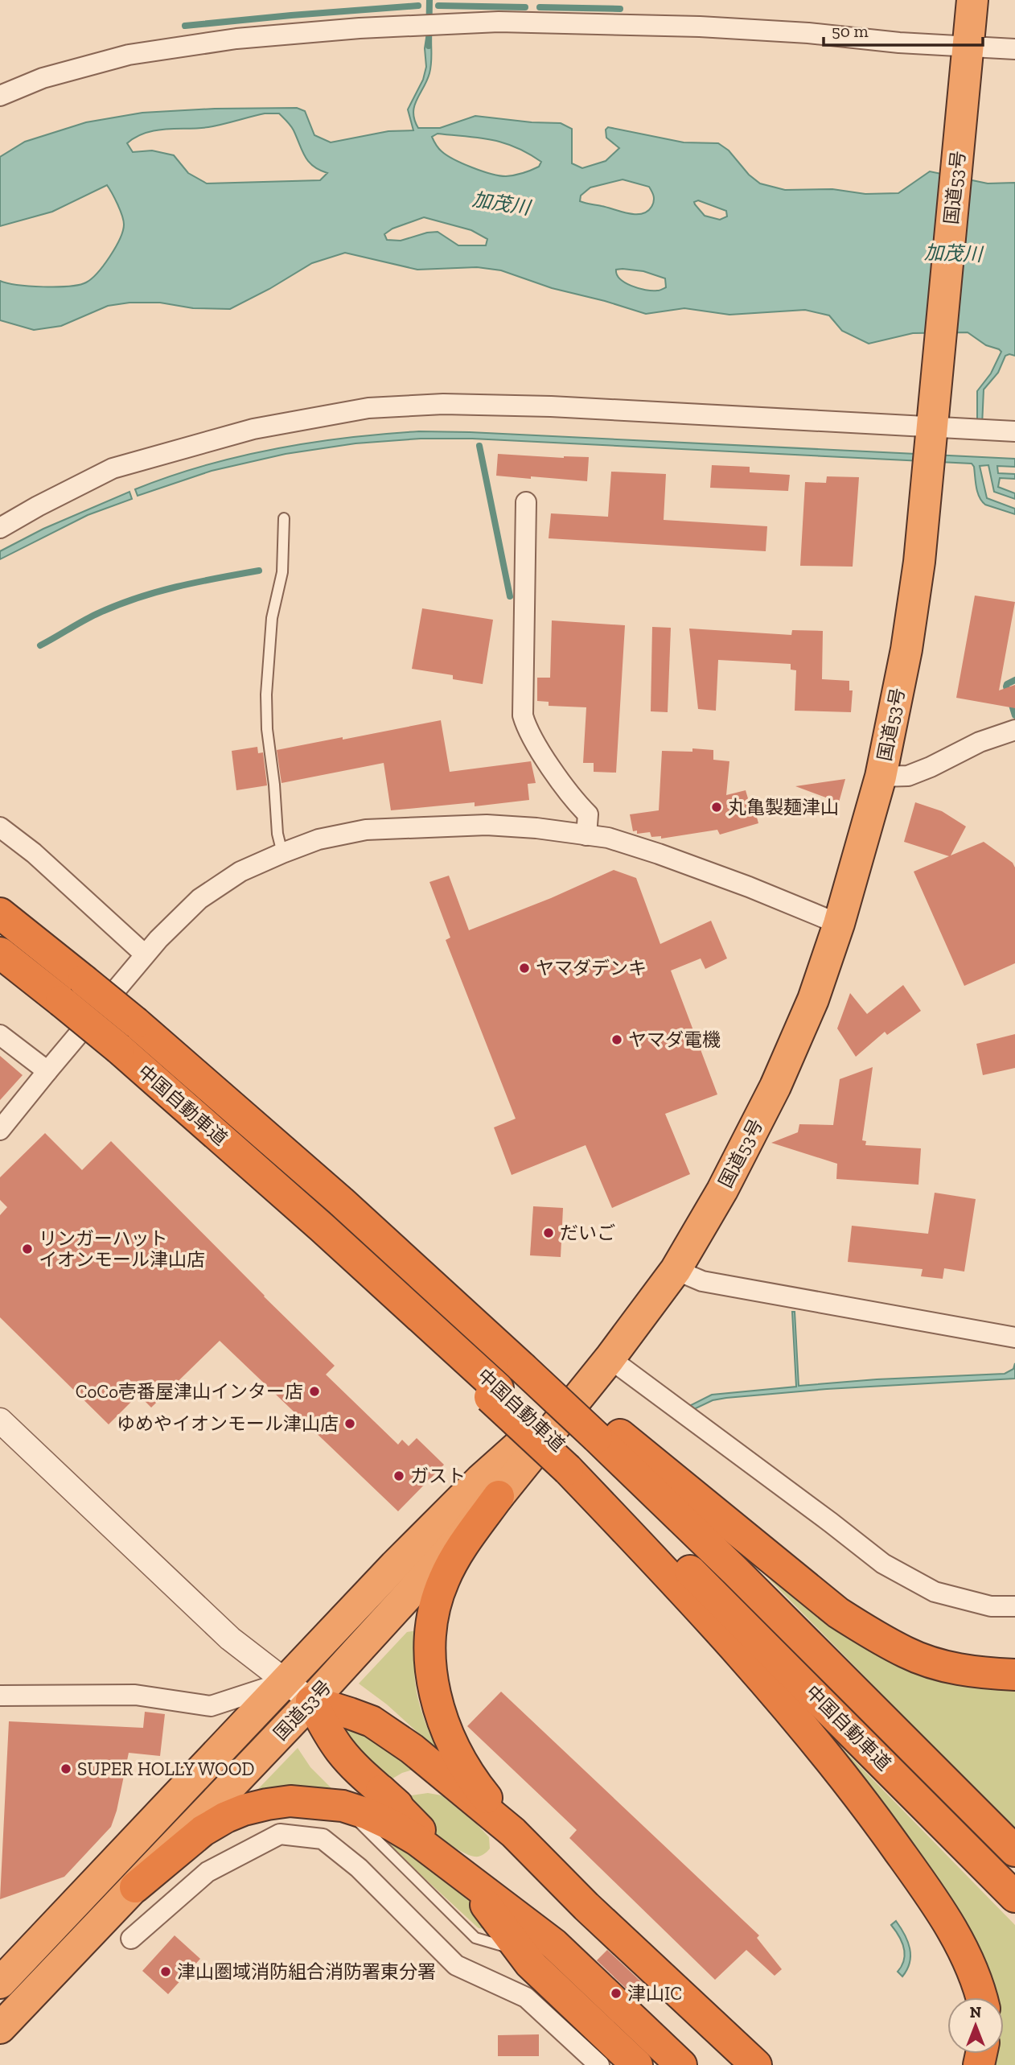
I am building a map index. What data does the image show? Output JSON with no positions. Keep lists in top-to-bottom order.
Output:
{
  "streets": {
    "highway": ["国道53号", "中国自動車道"]
  },
  "water": ["加茂川"],
  "places": [
    "丸亀製麺津山",
    "ヤマダデンキ",
    "ヤマダ電機",
    "だいご",
    "リンガーハット イオンモール津山店",
    "CoCo壱番屋津山インター店",
    "ゆめやイオンモール津山店",
    "ガスト",
    "SUPER HOLLY WOOD",
    "津山圏域消防組合消防署東分署",
    "津山IC"
  ],
  "scale_bar": "50 m",
  "north": "top"
}
